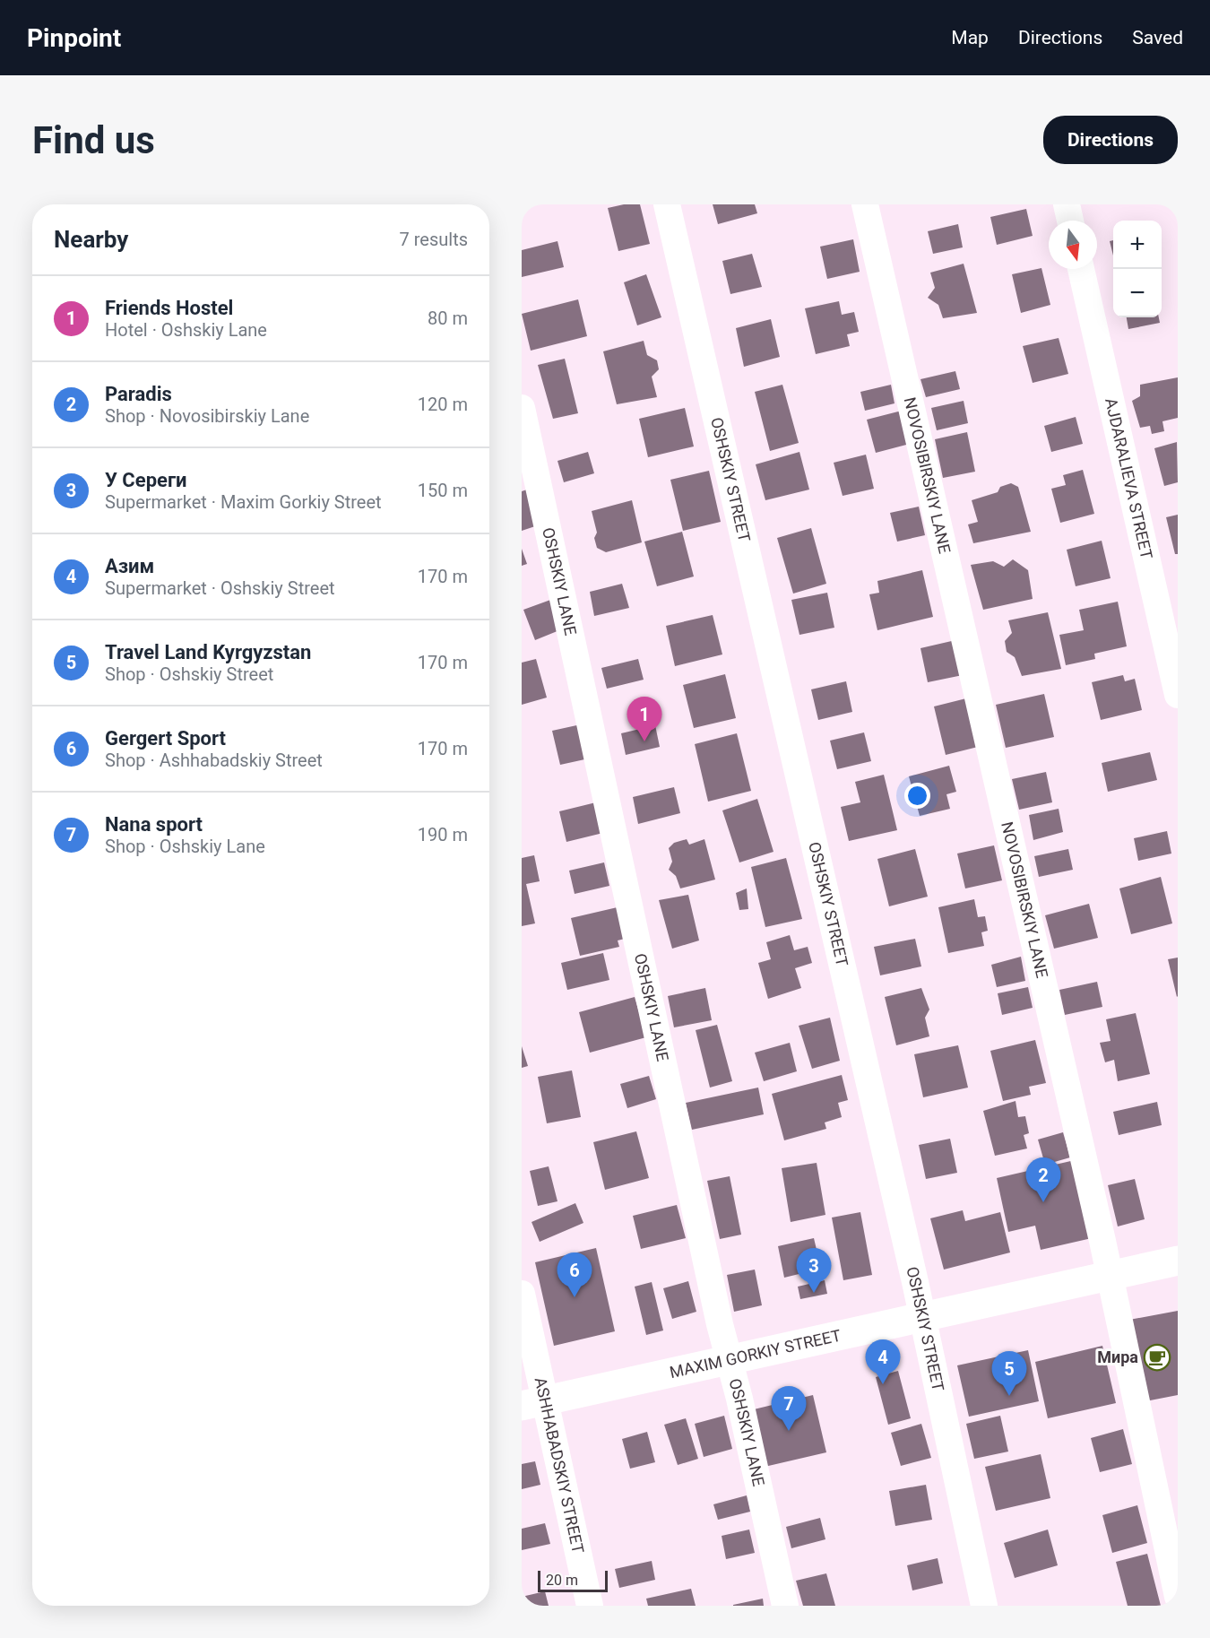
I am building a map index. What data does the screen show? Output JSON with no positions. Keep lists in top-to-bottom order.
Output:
{
  "streets": {
    "main road": ["MAXIM GORKIY STREET"],
    "street": [
      "NOVOSIBIRSKIY LANE",
      "AJDARALIEVA STREET",
      "OSHSKIY STREET",
      "OSHSKIY LANE",
      "ASHHABADSKIY STREET"
    ]
  },
  "crossings": [
    ["NOVOSIBIRSKIY LANE", "MAXIM GORKIY STREET"],
    ["OSHSKIY STREET", "MAXIM GORKIY STREET"],
    ["OSHSKIY LANE", "MAXIM GORKIY STREET"],
    ["MAXIM GORKIY STREET", "ASHHABADSKIY STREET"]
  ],
  "places": {
    "cafe": ["Мира"]
  },
  "scale_bar": "20 m",
  "north": "bottom",
  "page": {
    "header": "Pinpoint",
    "nav": ["Map", "Directions", "Saved"],
    "buttons": "Directions",
    "title": "Find us",
    "heading": ["Nearby", "7 results"],
    "map_buttons": ["+", "−"],
    "list": [
      {
        "mark": "1",
        "name": "Friends Hostel",
        "note": "Hotel · Oshskiy Lane",
        "value": "80 m"
      },
      {
        "mark": "2",
        "name": "Paradis",
        "note": "Shop · Novosibirskiy Lane",
        "value": "120 m"
      },
      {
        "mark": "3",
        "name": "У Сереги",
        "note": "Supermarket · Maxim Gorkiy Street",
        "value": "150 m"
      },
      {
        "mark": "4",
        "name": "Азим",
        "note": "Supermarket · Oshskiy Street",
        "value": "170 m"
      },
      {
        "mark": "5",
        "name": "Travel Land Kyrgyzstan",
        "note": "Shop · Oshskiy Street",
        "value": "170 m"
      },
      {
        "mark": "6",
        "name": "Gergert Sport",
        "note": "Shop · Ashhabadskiy Street",
        "value": "170 m"
      },
      {
        "mark": "7",
        "name": "Nana sport",
        "note": "Shop · Oshskiy Lane",
        "value": "190 m"
      }
    ],
    "pins": [
      "1",
      "2",
      "3",
      "6",
      "4",
      "5",
      "7"
    ],
    "scale": "20 m"
  }
}
